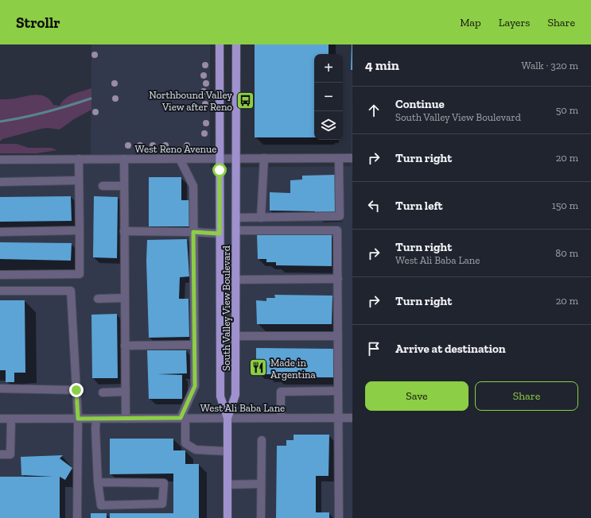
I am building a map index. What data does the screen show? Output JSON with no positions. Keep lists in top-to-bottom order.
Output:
{
  "streets": {
    "main road": ["South Valley View Boulevard"],
    "street": ["West Reno Avenue", "West Ali Baba Lane"]
  },
  "crossings": [
    ["West Reno Avenue", "South Valley View Boulevard"],
    ["South Valley View Boulevard", "West Ali Baba Lane"]
  ],
  "places": {
    "bus stop": ["Northbound Valley View after Reno"],
    "restaurant": ["Made in Argentina"]
  },
  "page": {
    "header": "Strollr",
    "nav": ["Map", "Layers", "Share"],
    "heading": ["4 min", "Walk · 320 m"],
    "map_buttons": ["+", "−"],
    "list": [
      ["Continue", "South Valley View Boulevard", "50 m"],
      ["Turn right", "20 m"],
      ["Turn left", "150 m"],
      ["Turn right", "West Ali Baba Lane", "80 m"],
      ["Turn right", "20 m"],
      "Arrive at destination"
    ],
    "buttons": ["Save", "Share"]
  }
}
